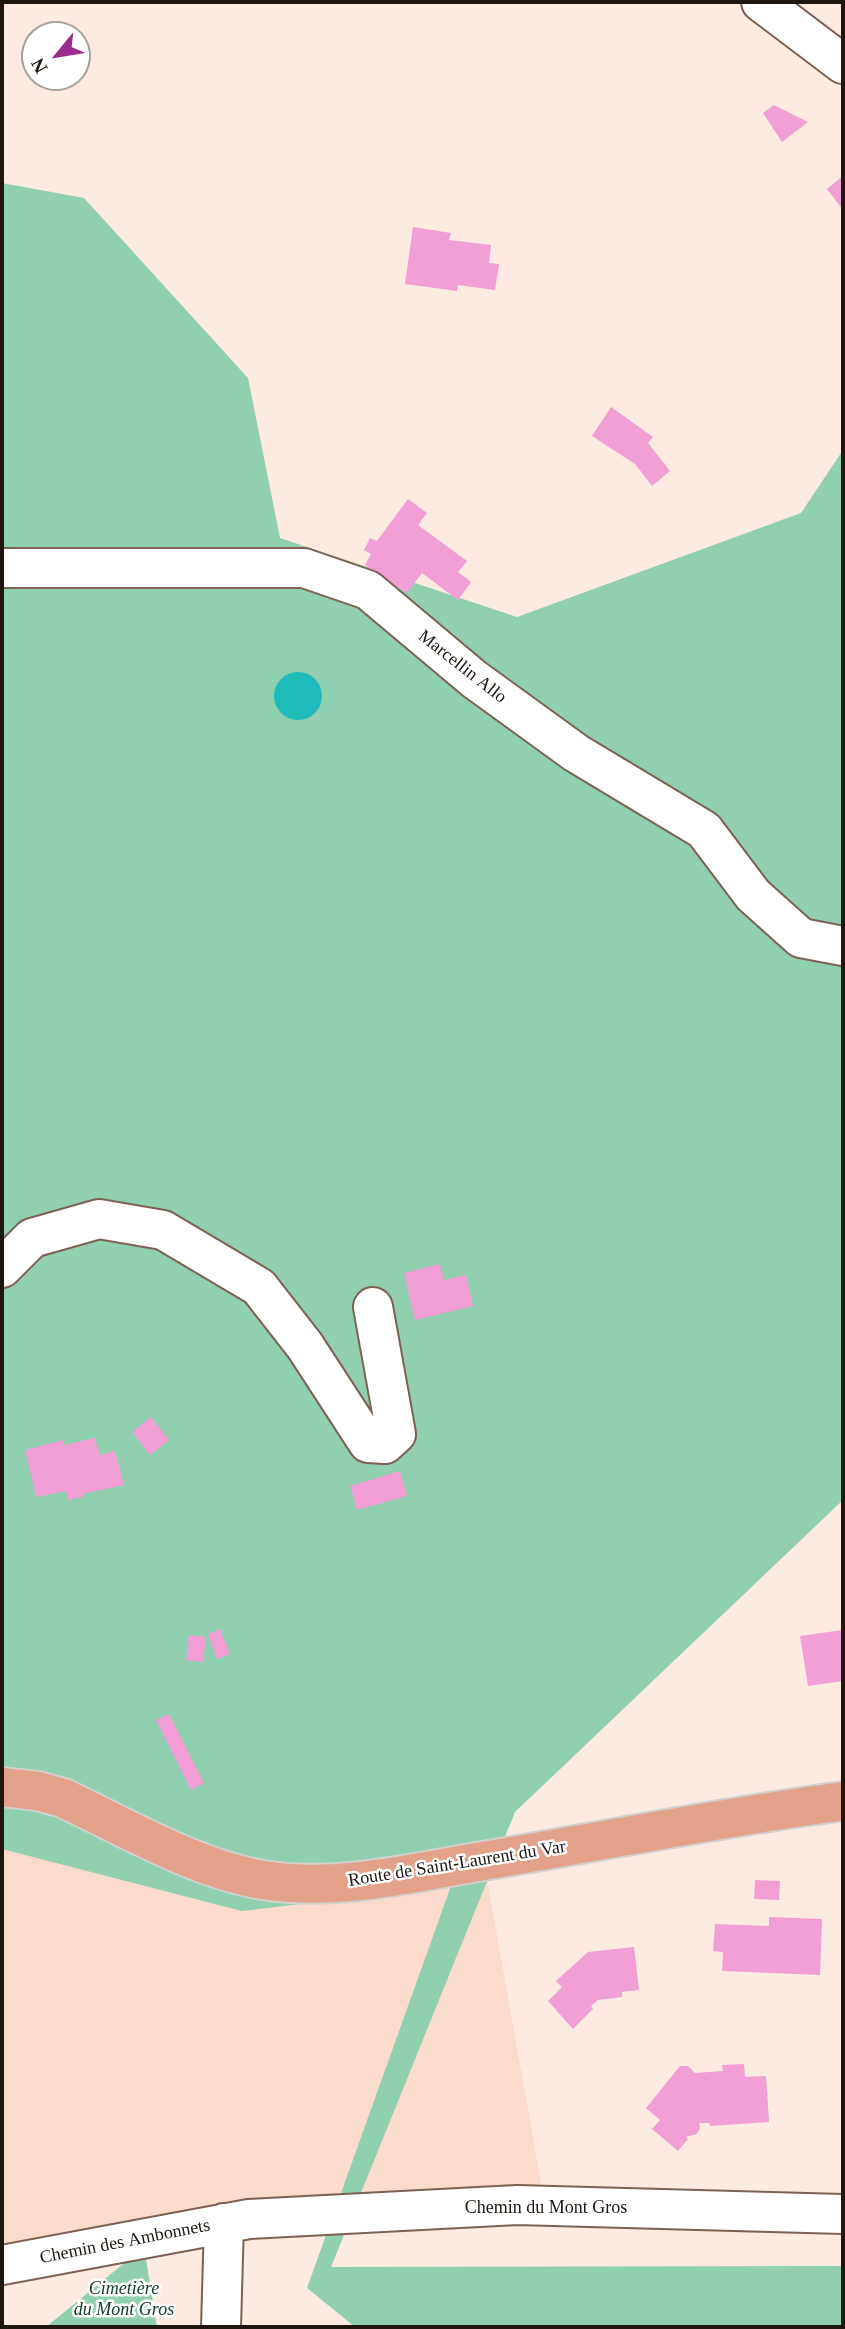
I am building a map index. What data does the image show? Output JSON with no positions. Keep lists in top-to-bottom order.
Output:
{
  "streets": {
    "main road": ["Route de Saint-Laurent du Var"],
    "street": ["Marcellin Allo", "Chemin du Mont Gros", "Chemin des Ambonnets"]
  },
  "crossings": [
    ["Chemin du Mont Gros", "Chemin des Ambonnets"]
  ],
  "parks": ["Cimetière du Mont Gros"],
  "north": "bottom left"
}
